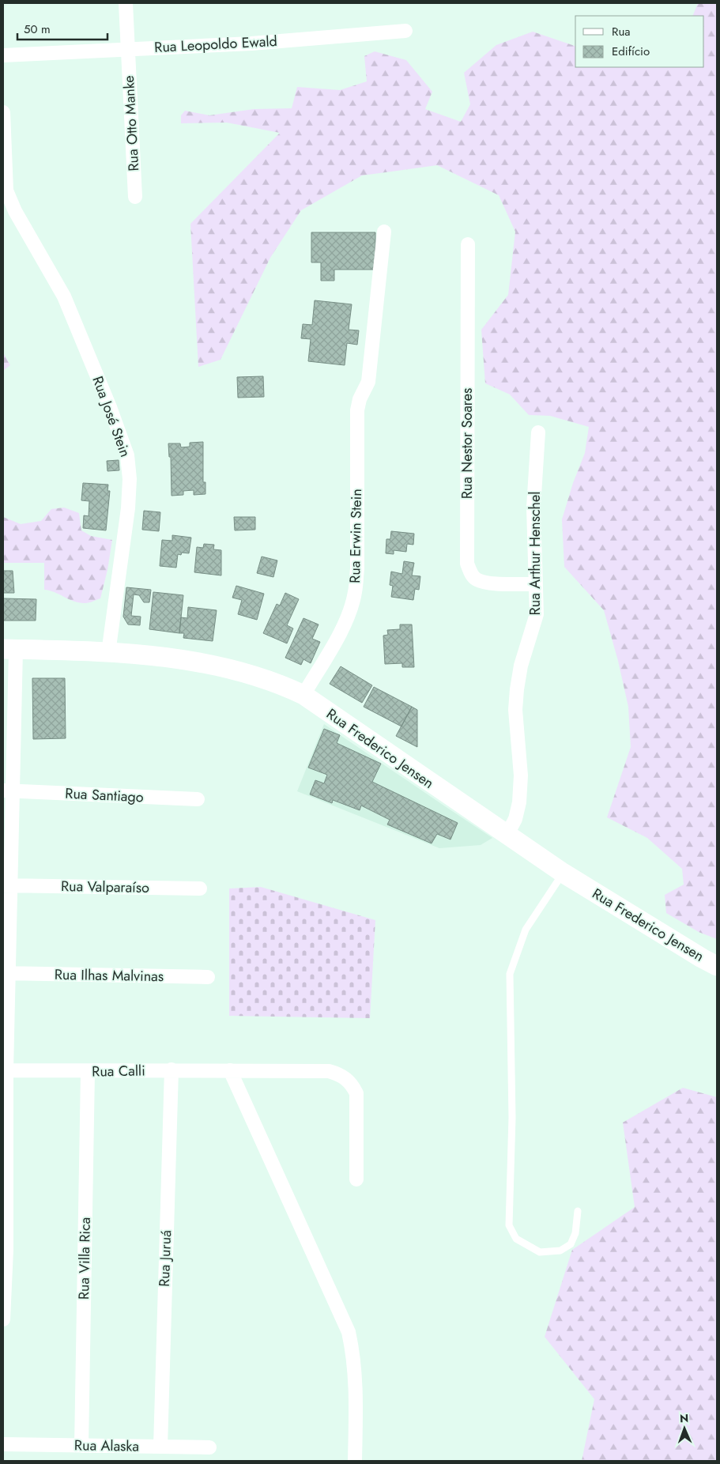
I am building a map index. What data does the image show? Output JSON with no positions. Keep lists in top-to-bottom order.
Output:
{
  "streets": {
    "main road": ["Rua Frederico Jensen"],
    "street": [
      "Rua Leopoldo Ewald",
      "Rua Otto Manke",
      "Rua José Stein",
      "Rua Nestor Soares",
      "Rua Erwin Stein",
      "Rua Arthur Henschel",
      "Rua Santiago",
      "Rua Valparaíso",
      "Rua Ilhas Malvinas",
      "Rua Calli",
      "Rua Villa Rica",
      "Rua Juruá",
      "Rua Alaska"
    ]
  },
  "crossings": [
    ["Rua Leopoldo Ewald", "Rua Otto Manke"],
    ["Rua José Stein", "Rua Frederico Jensen"],
    ["Rua Nestor Soares", "Rua Arthur Henschel"],
    ["Rua Erwin Stein", "Rua Frederico Jensen"],
    ["Rua Arthur Henschel", "Rua Frederico Jensen"],
    ["Rua Calli", "Rua Villa Rica"],
    ["Rua Calli", "Rua Juruá"],
    ["Rua Villa Rica", "Rua Alaska"],
    ["Rua Juruá", "Rua Alaska"]
  ],
  "legend": ["Rua", "Edifício"],
  "scale_bar": "50 m",
  "north": "top"
}
